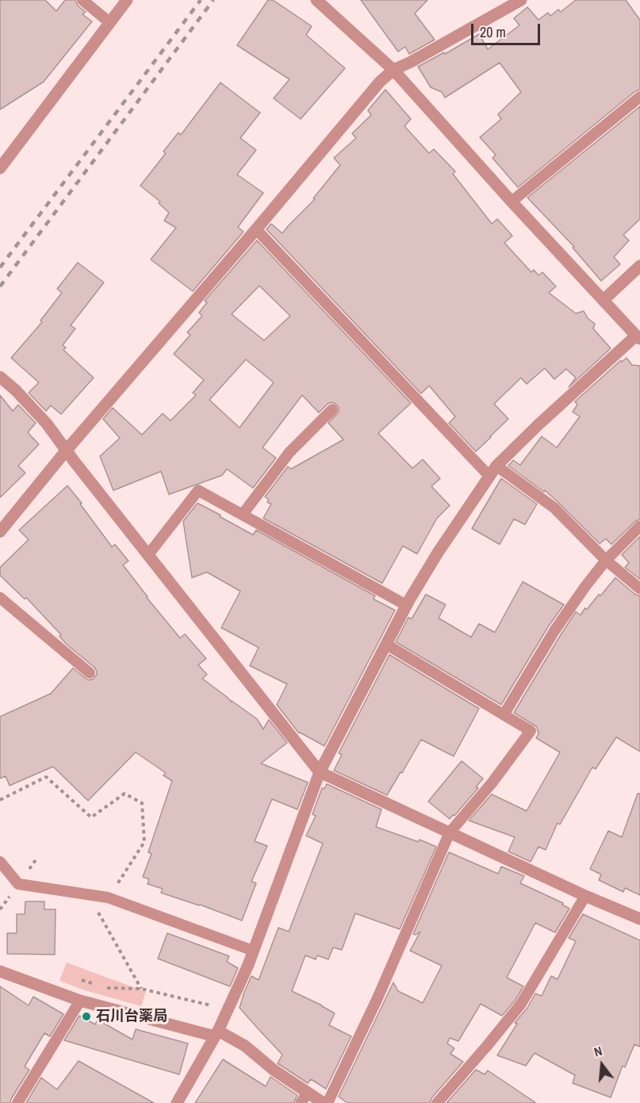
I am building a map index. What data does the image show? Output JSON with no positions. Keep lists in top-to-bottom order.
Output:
{
  "places": ["石川台薬局"],
  "scale_bar": "20 m",
  "north": "top"
}
